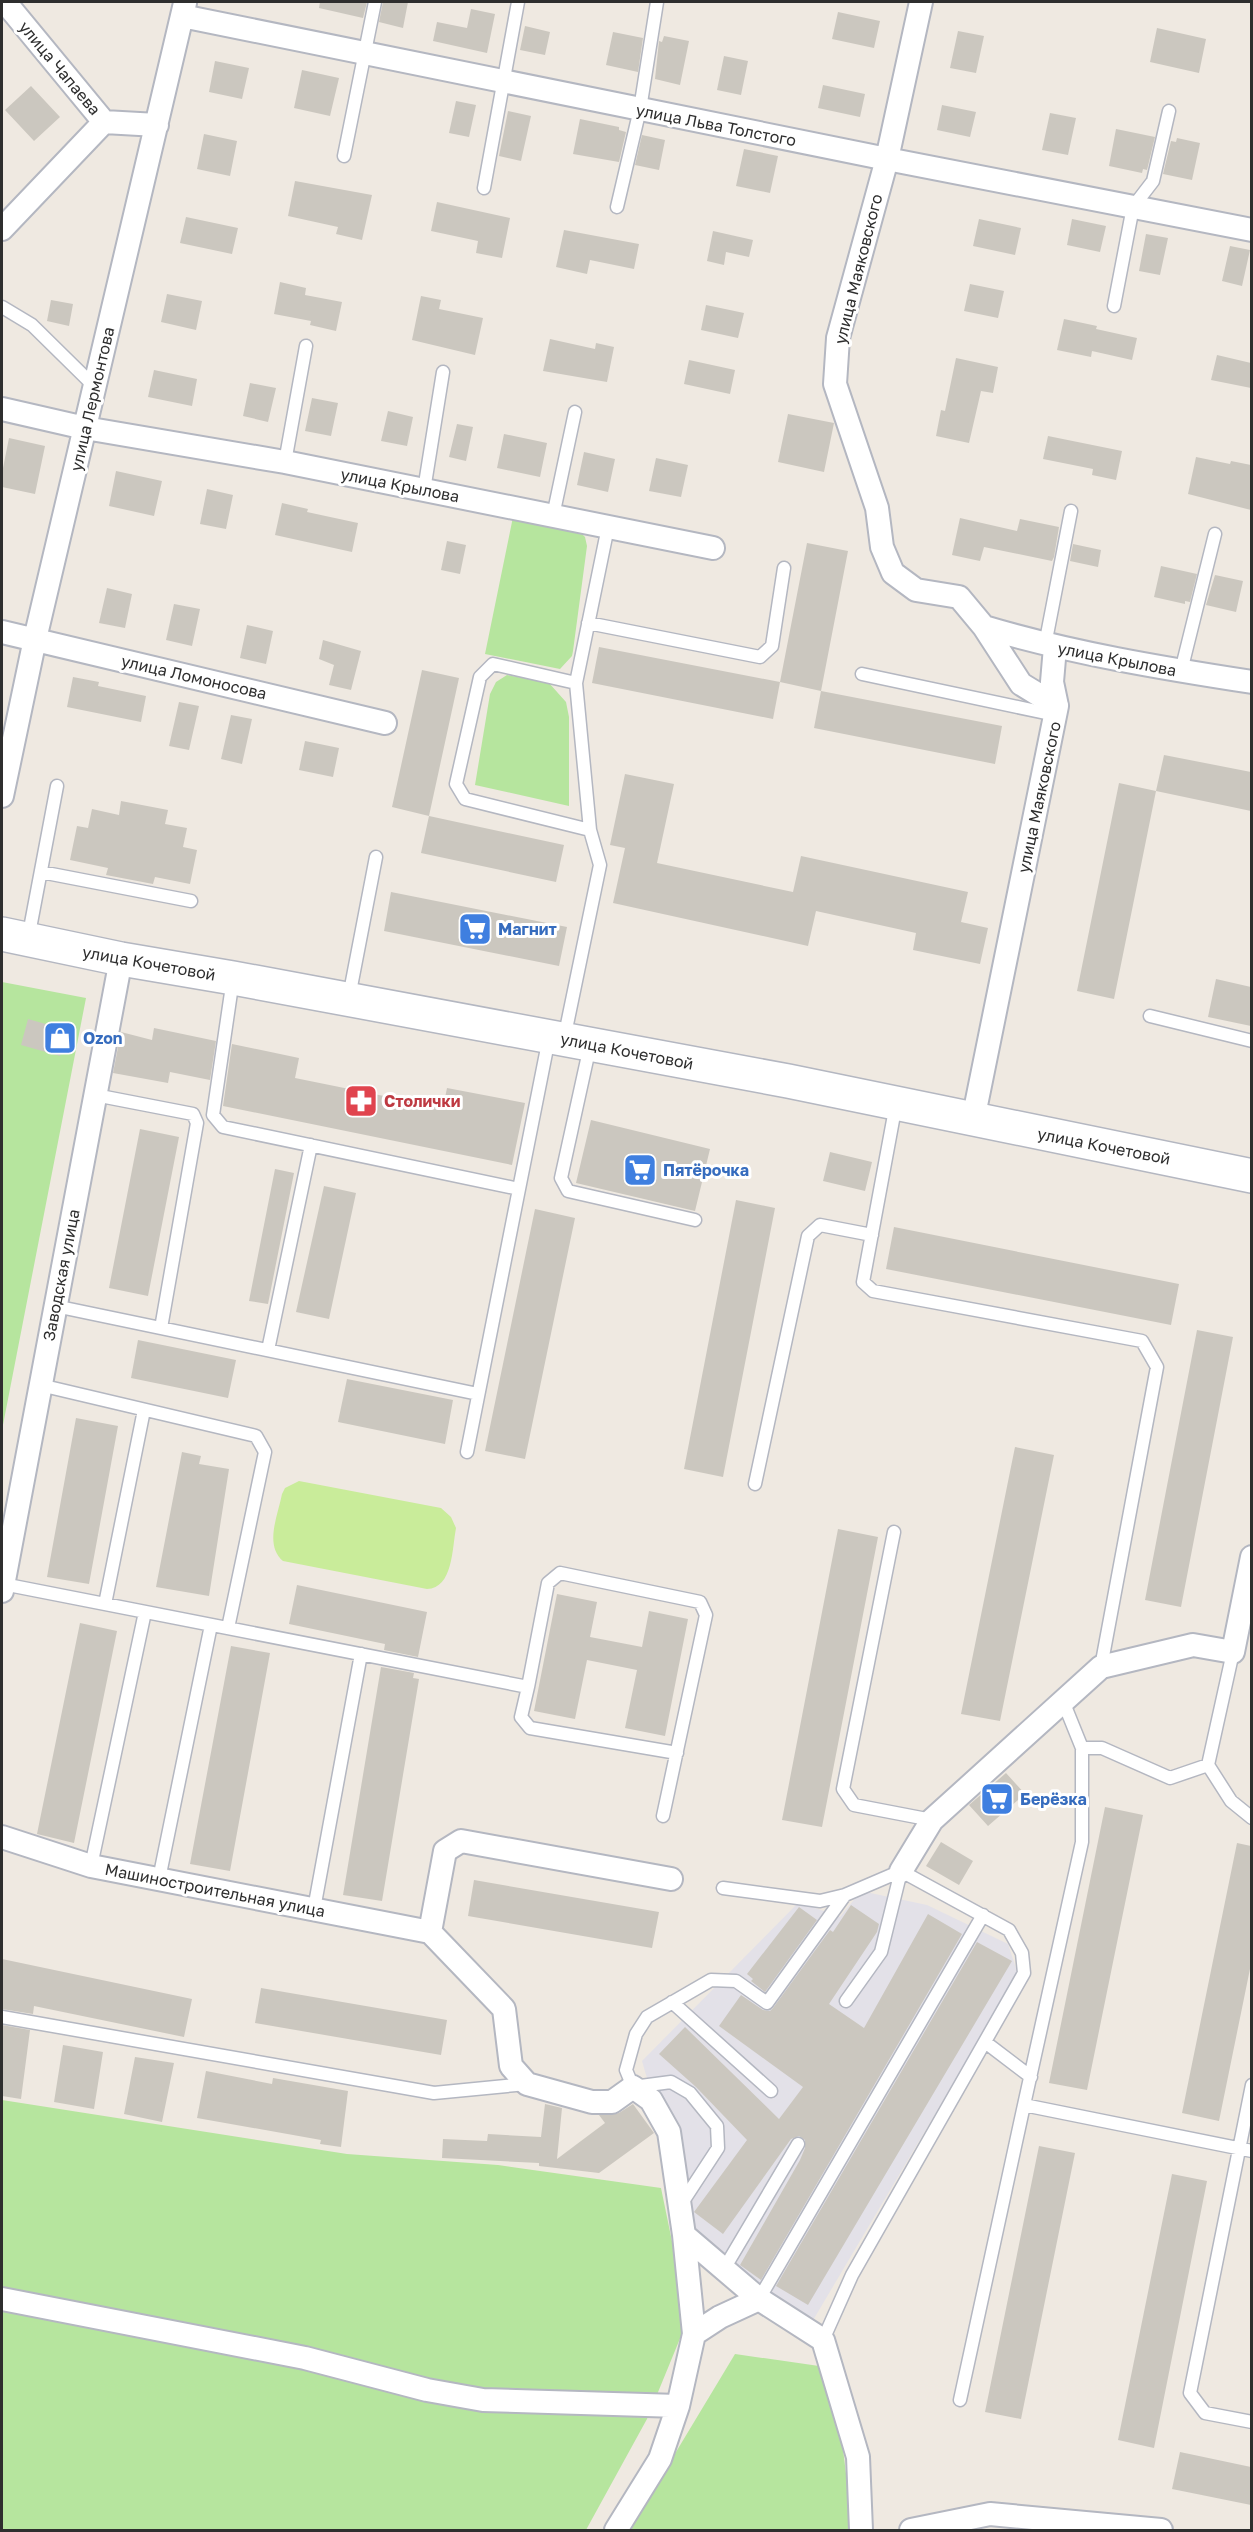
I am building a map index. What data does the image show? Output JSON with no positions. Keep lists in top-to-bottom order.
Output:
{
  "streets": {
    "main road": ["улица Кочетовой"],
    "street": [
      "улица Чапаева",
      "улица Льва Толстого",
      "улица Маяковского",
      "улица Лермонтова",
      "улица Крылова",
      "улица Ломоносова",
      "Заводская улица",
      "Машиностроительная улица"
    ]
  },
  "crossings": [
    ["улица Чапаева", "улица Лермонтова"],
    ["улица Льва Толстого", "улица Маяковского"],
    ["улица Льва Толстого", "улица Лермонтова"],
    ["улица Маяковского", "улица Крылова"],
    ["улица Маяковского", "улица Кочетовой"],
    ["улица Лермонтова", "улица Крылова"],
    ["улица Лермонтова", "улица Ломоносова"],
    ["улица Кочетовой", "Заводская улица"]
  ],
  "places": {
    "supermarket": ["Магнит", "Пятёрочка", "Берёзка"],
    "shop": ["Ozon"],
    "pharmacy": ["Столички"]
  }
}
